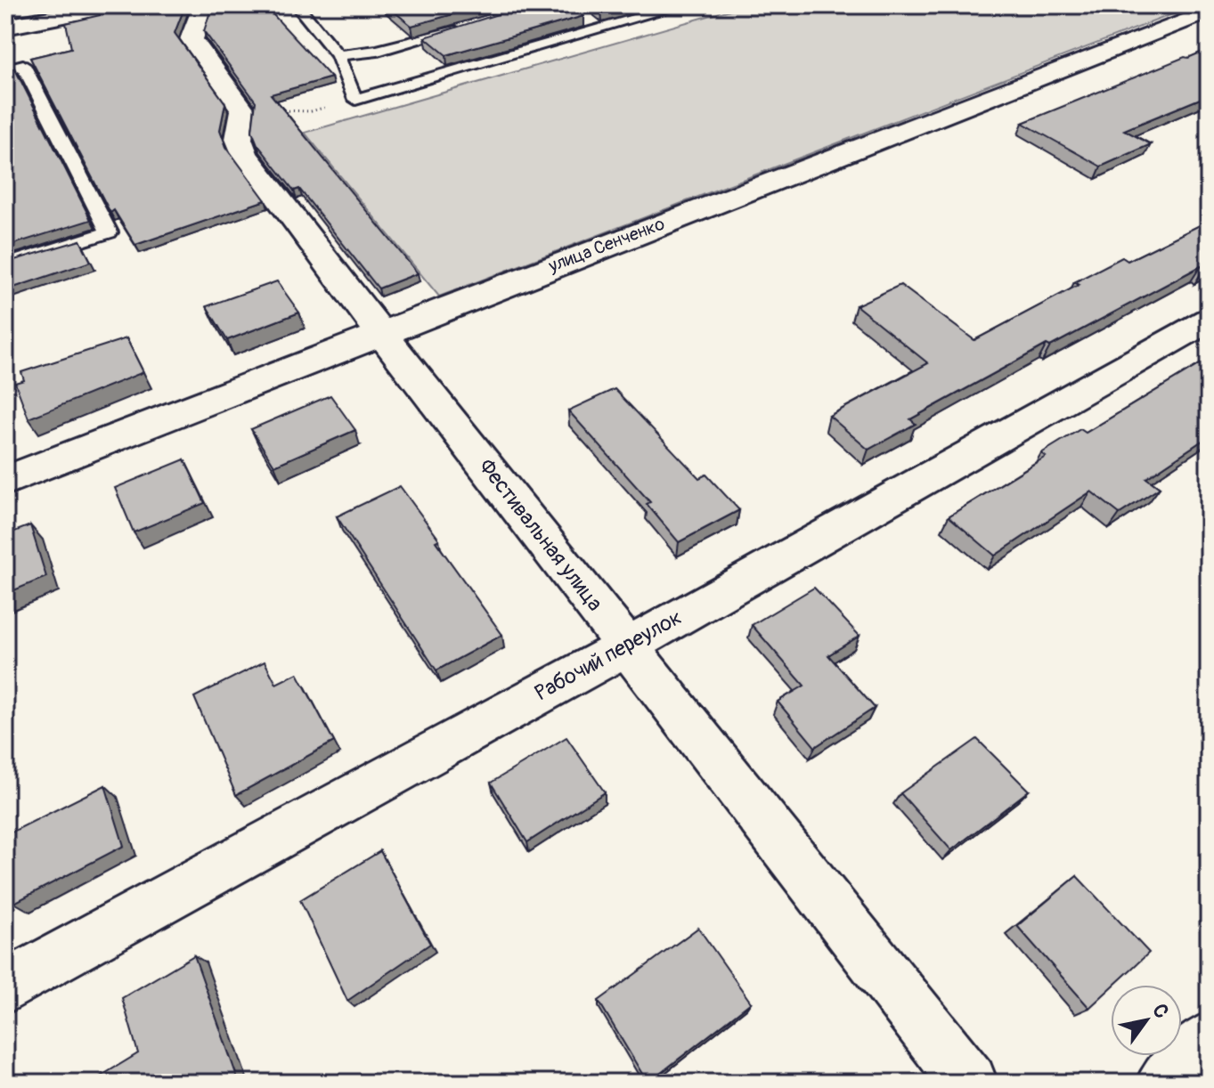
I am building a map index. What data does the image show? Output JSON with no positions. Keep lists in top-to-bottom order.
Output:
{
  "streets": {
    "street": ["улица Сенченко", "Фестивальная улица", "Рабочий переулок"]
  },
  "crossings": [
    ["улица Сенченко", "Фестивальная улица"],
    ["Фестивальная улица", "Рабочий переулок"]
  ],
  "north": "top right"
}
